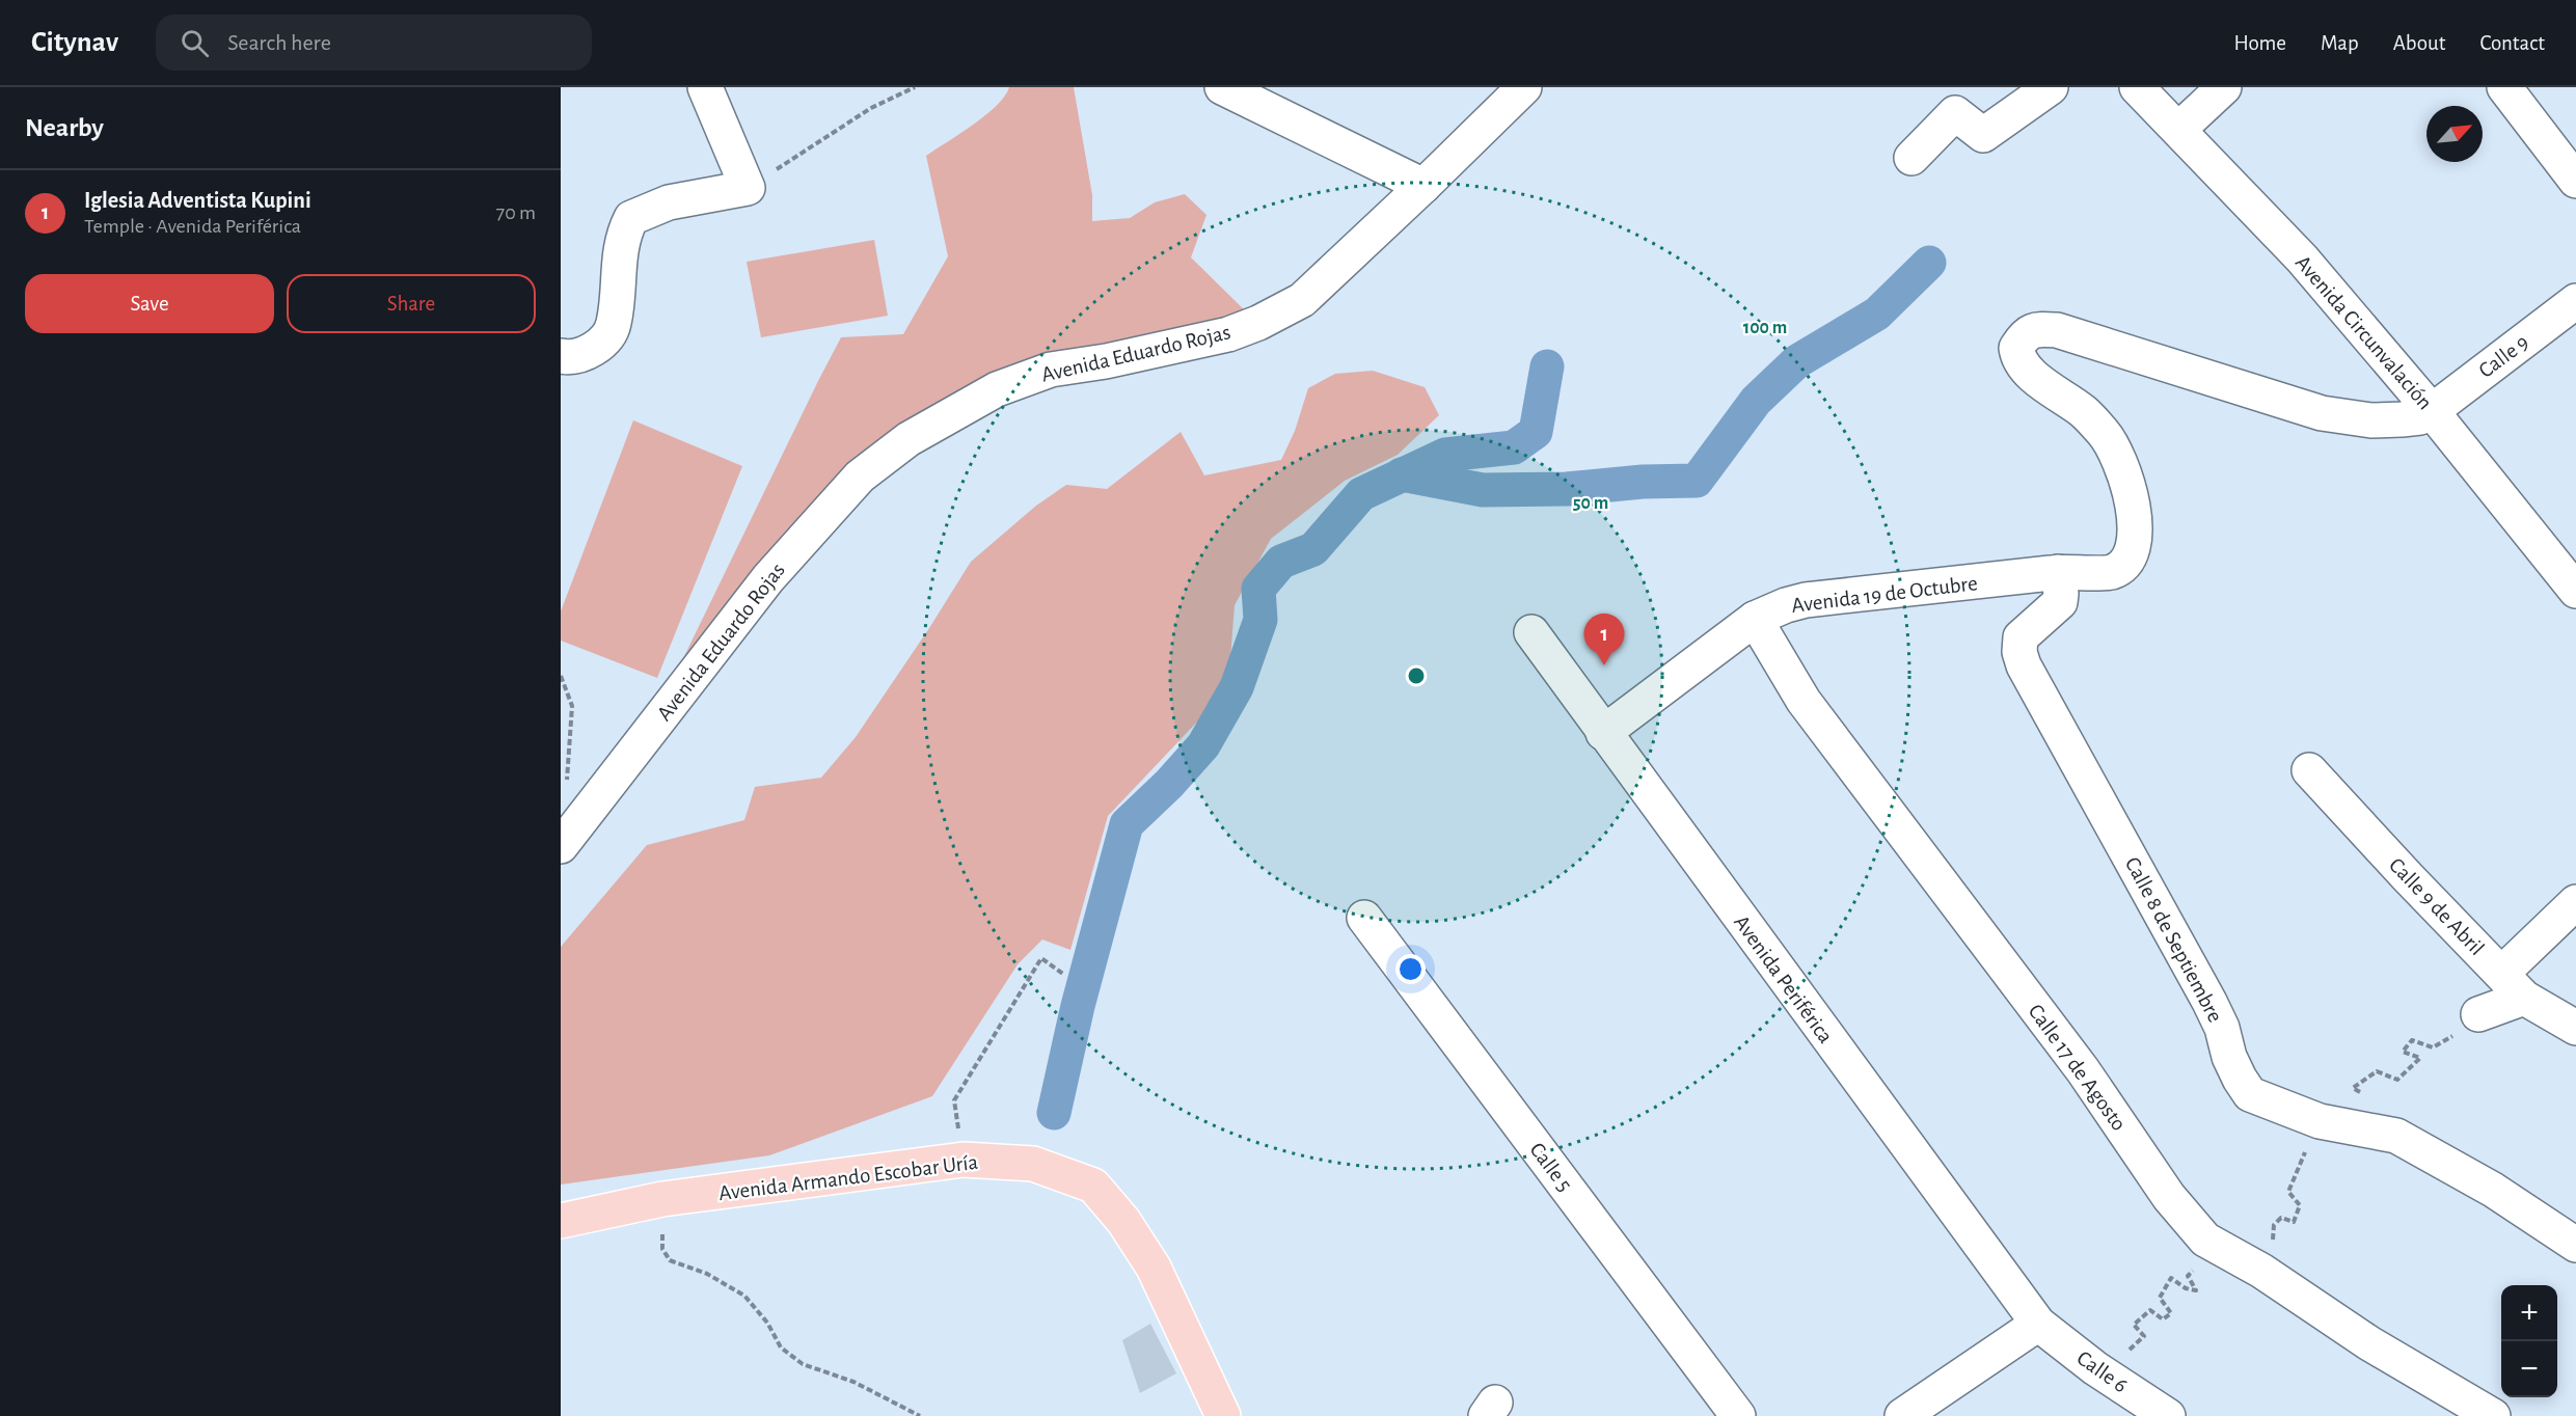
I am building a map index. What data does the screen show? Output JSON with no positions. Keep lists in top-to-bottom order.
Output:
{
  "streets": {
    "main road": ["Avenida Armando Escobar Uría"],
    "street": [
      "Avenida Circunvalación",
      "Avenida Eduardo Rojas",
      "Calle 9",
      "Avenida 19 de Octubre",
      "Calle 9 de Abril",
      "Calle 8 de Septiembre",
      "Avenida Periférica",
      "Calle 17 de Agosto",
      "Calle 5",
      "Calle 6"
    ]
  },
  "crossings": [
    ["Avenida Circunvalación", "Calle 9"],
    ["Avenida Circunvalación", "Avenida 19 de Octubre"],
    ["Calle 9", "Avenida 19 de Octubre"],
    ["Avenida 19 de Octubre", "Calle 8 de Septiembre"],
    ["Avenida 19 de Octubre", "Avenida Periférica"],
    ["Avenida 19 de Octubre", "Calle 17 de Agosto"],
    ["Avenida Periférica", "Calle 6"]
  ],
  "north": "top right",
  "page": {
    "header": "Citynav",
    "search": "Search here",
    "nav": [
      "Home",
      "Map",
      "About",
      "Contact"
    ],
    "heading": "Nearby",
    "list": [
      {
        "mark": "1",
        "name": "Iglesia Adventista Kupini",
        "note": "Temple · Avenida Periférica",
        "value": "70 m"
      }
    ],
    "buttons": ["Save", "Share"],
    "pins": "1",
    "map_buttons": ["+", "−"]
  },
  "rings": ["100 m", "50 m"]
}
